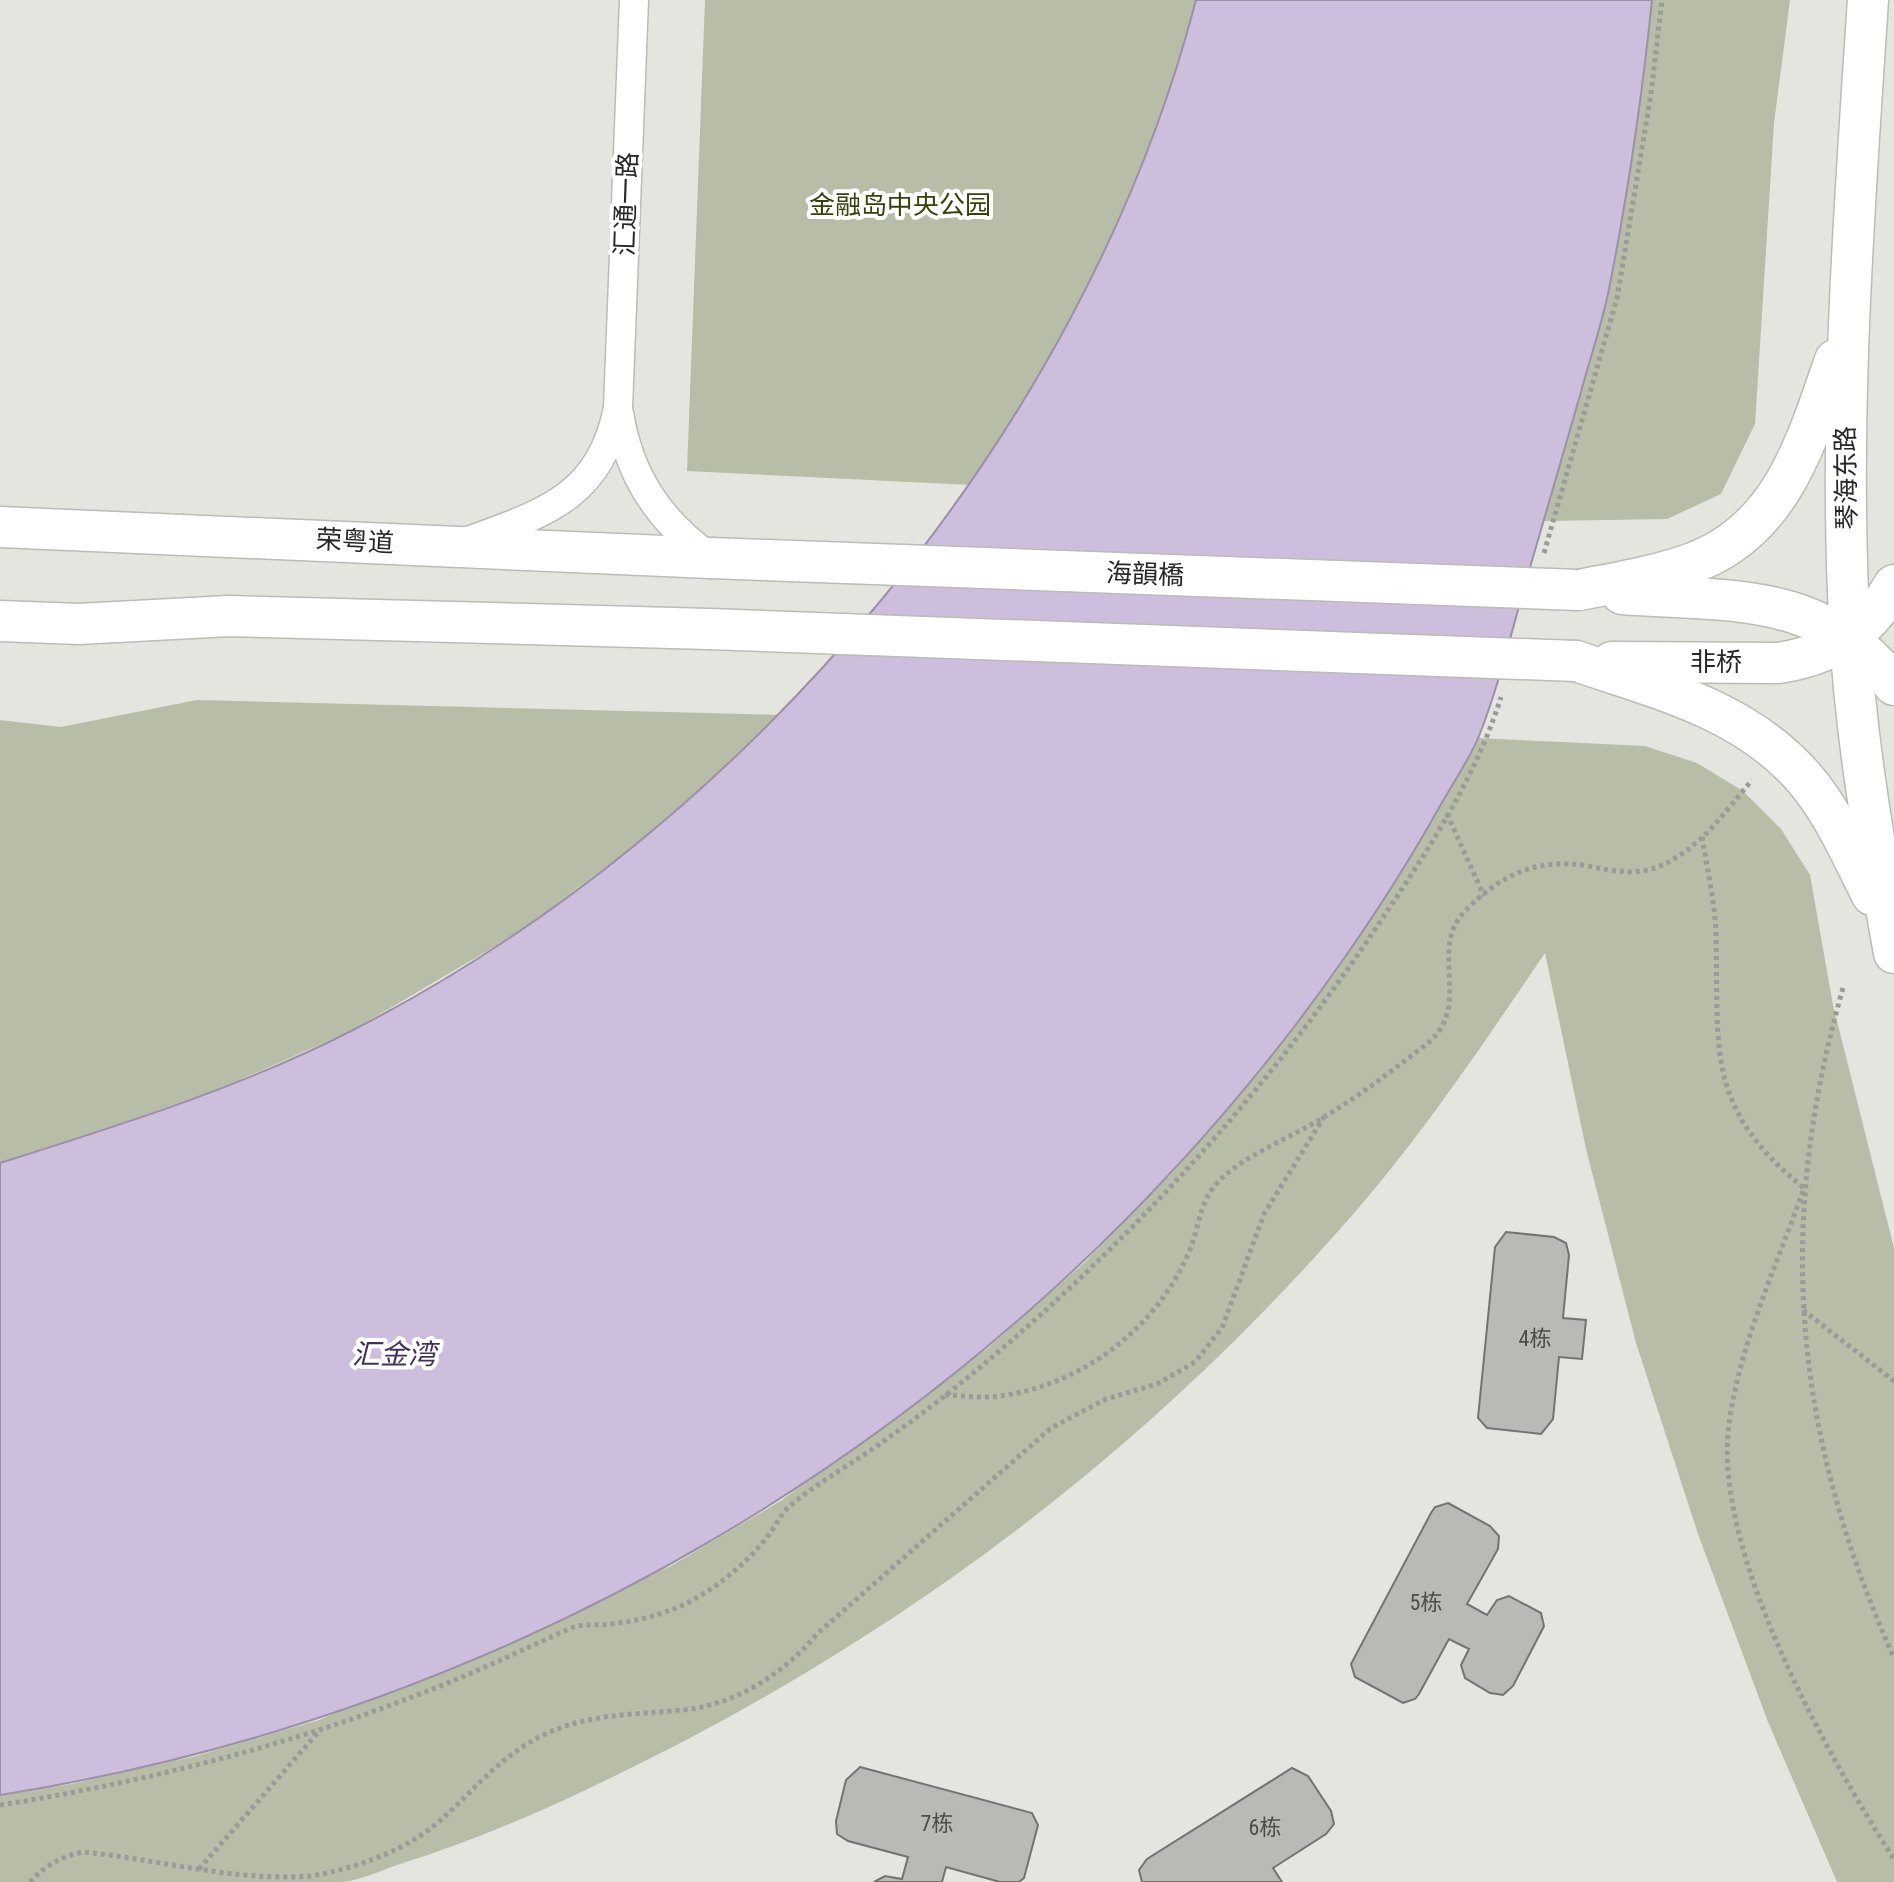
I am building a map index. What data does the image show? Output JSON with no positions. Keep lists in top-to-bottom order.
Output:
{
  "streets": {
    "main road": [
      "琴海东路",
      "荣粤道",
      "海韻橋",
      "非桥"
    ],
    "street": ["汇通一路"]
  },
  "crossings": [
    ["琴海东路", "非桥"],
    ["荣粤道", "海韻橋"]
  ],
  "water": ["汇金湾"],
  "parks": ["金融岛中央公园"],
  "house_numbers": [
    "4栋",
    "5栋",
    "7栋",
    "6栋"
  ]
}
